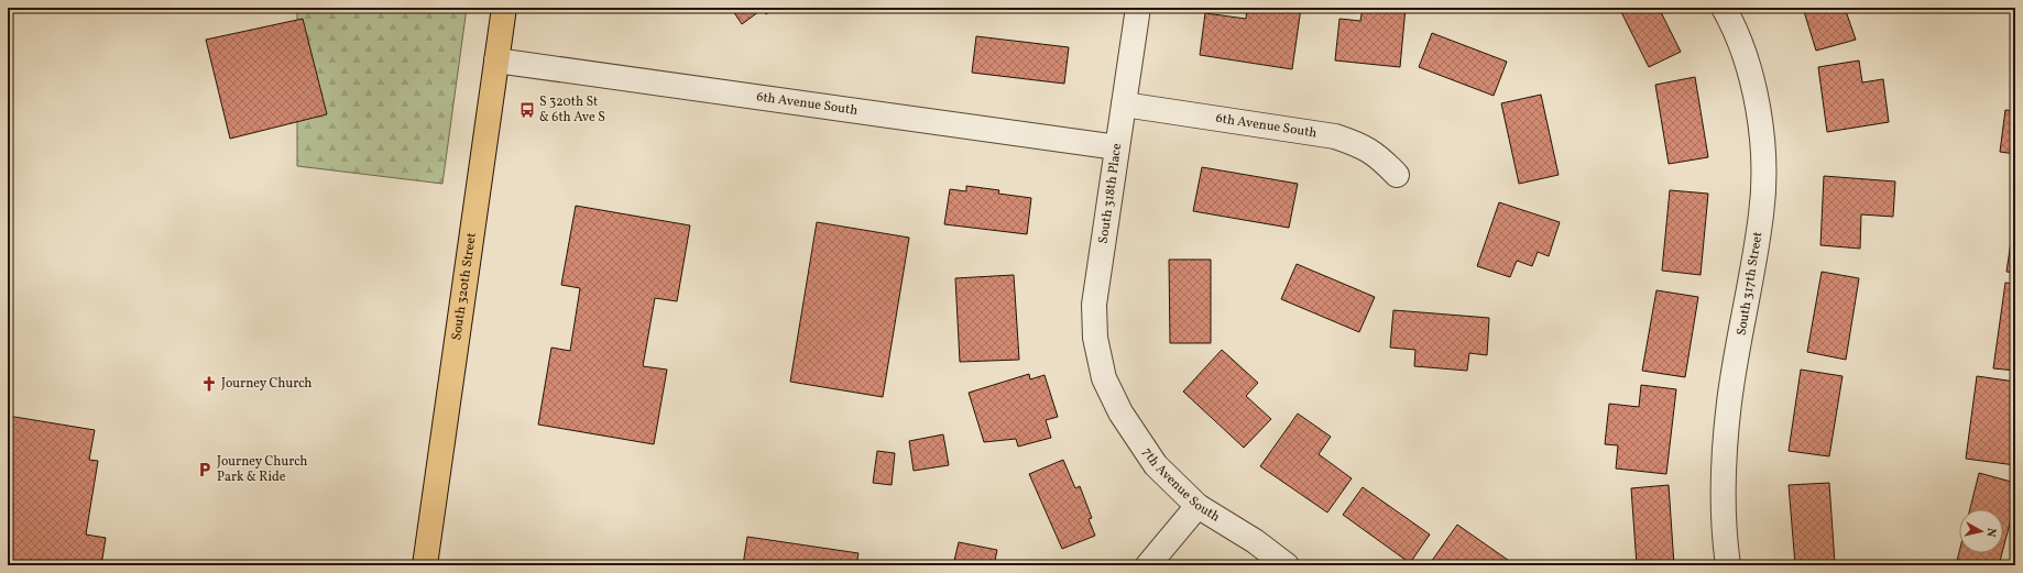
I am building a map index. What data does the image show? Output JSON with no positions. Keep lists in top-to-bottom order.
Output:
{
  "streets": {
    "main road": ["South 320th Street"],
    "street": [
      "6th Avenue South",
      "South 318th Place",
      "South 317th Street",
      "7th Avenue South"
    ]
  },
  "crossings": [
    ["6th Avenue South", "South 318th Place"],
    ["6th Avenue South", "South 320th Street"],
    ["South 318th Place", "7th Avenue South"]
  ],
  "places": {
    "bus stop": ["S 320th St & 6th Ave S"],
    "church": ["Journey Church"],
    "parking": ["Journey Church Park & Ride"]
  },
  "north": "right"
}
